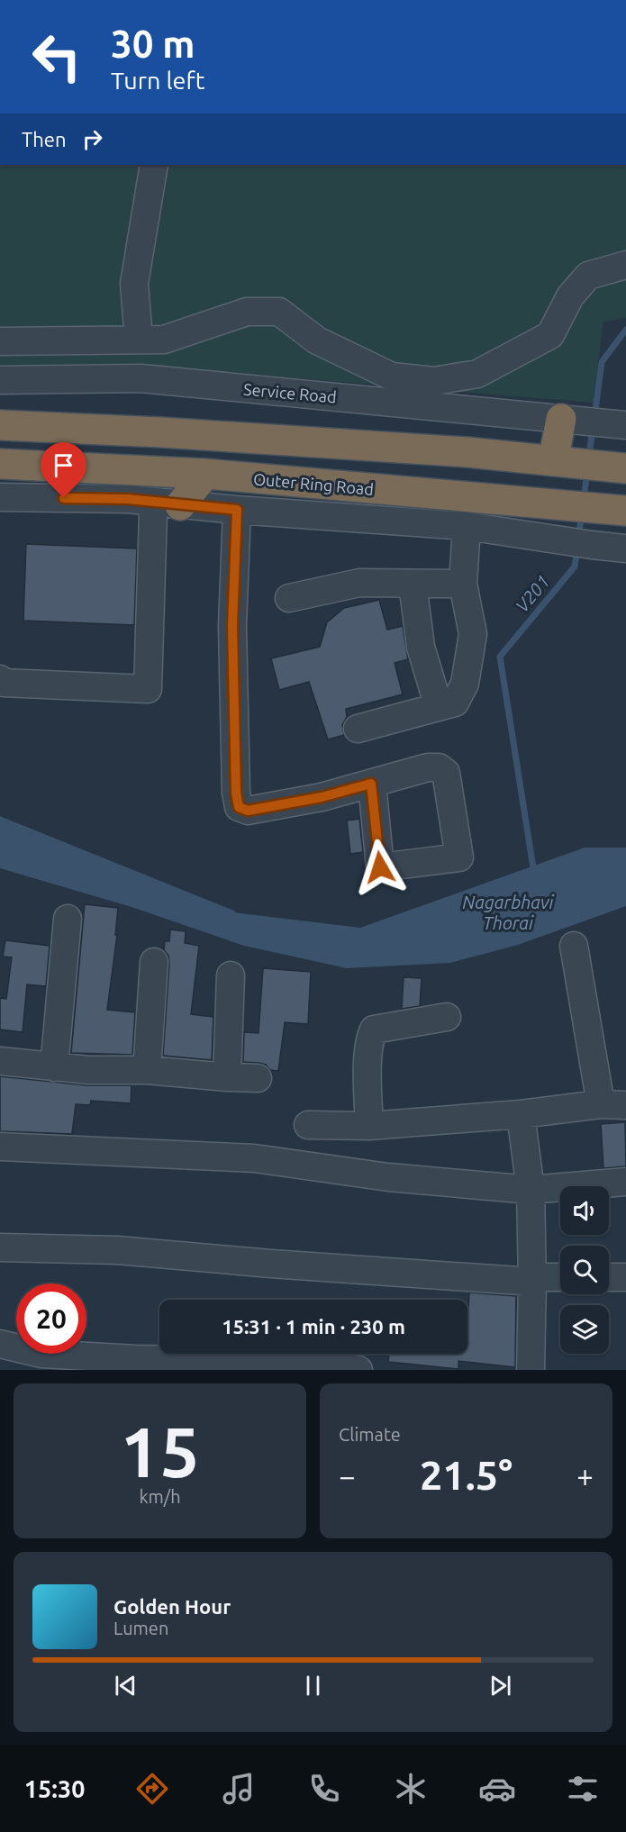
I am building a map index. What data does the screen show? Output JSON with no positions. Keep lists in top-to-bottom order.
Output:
{
  "streets": {
    "highway": ["Outer Ring Road"],
    "street": ["Service Road"]
  },
  "water": ["V201", "Nagarbhavi Thorai"],
  "page": {
    "turn": ["30 m", "Turn left"],
    "then": "Then",
    "limit": "20",
    "trip": "15:31 · 1 min · 230 m",
    "tile": [
      ["15", "km/h"],
      "Climate"
    ],
    "heat": ["−", "21.5°", "+"],
    "song": ["Golden Hour", "Lumen"],
    "tabs": "15:30"
  }
}
